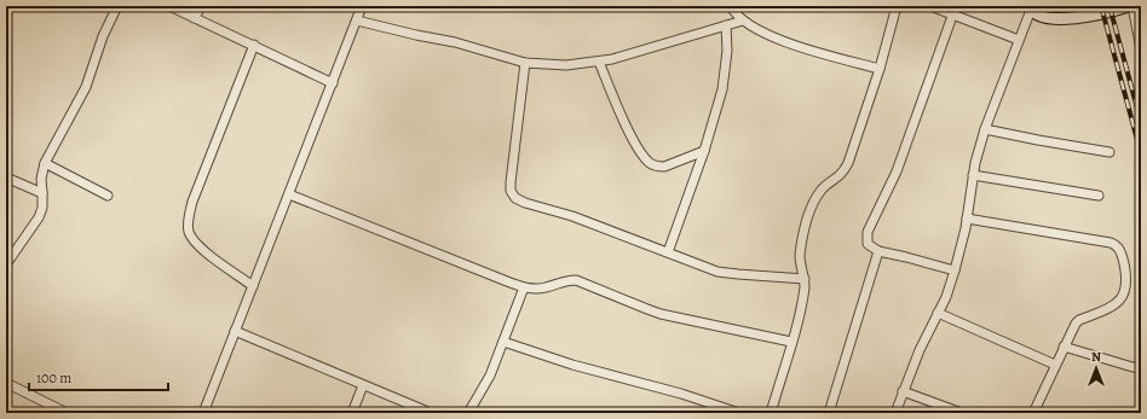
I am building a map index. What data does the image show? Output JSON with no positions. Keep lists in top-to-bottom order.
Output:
{
  "scale_bar": "100 m",
  "north": "top"
}
